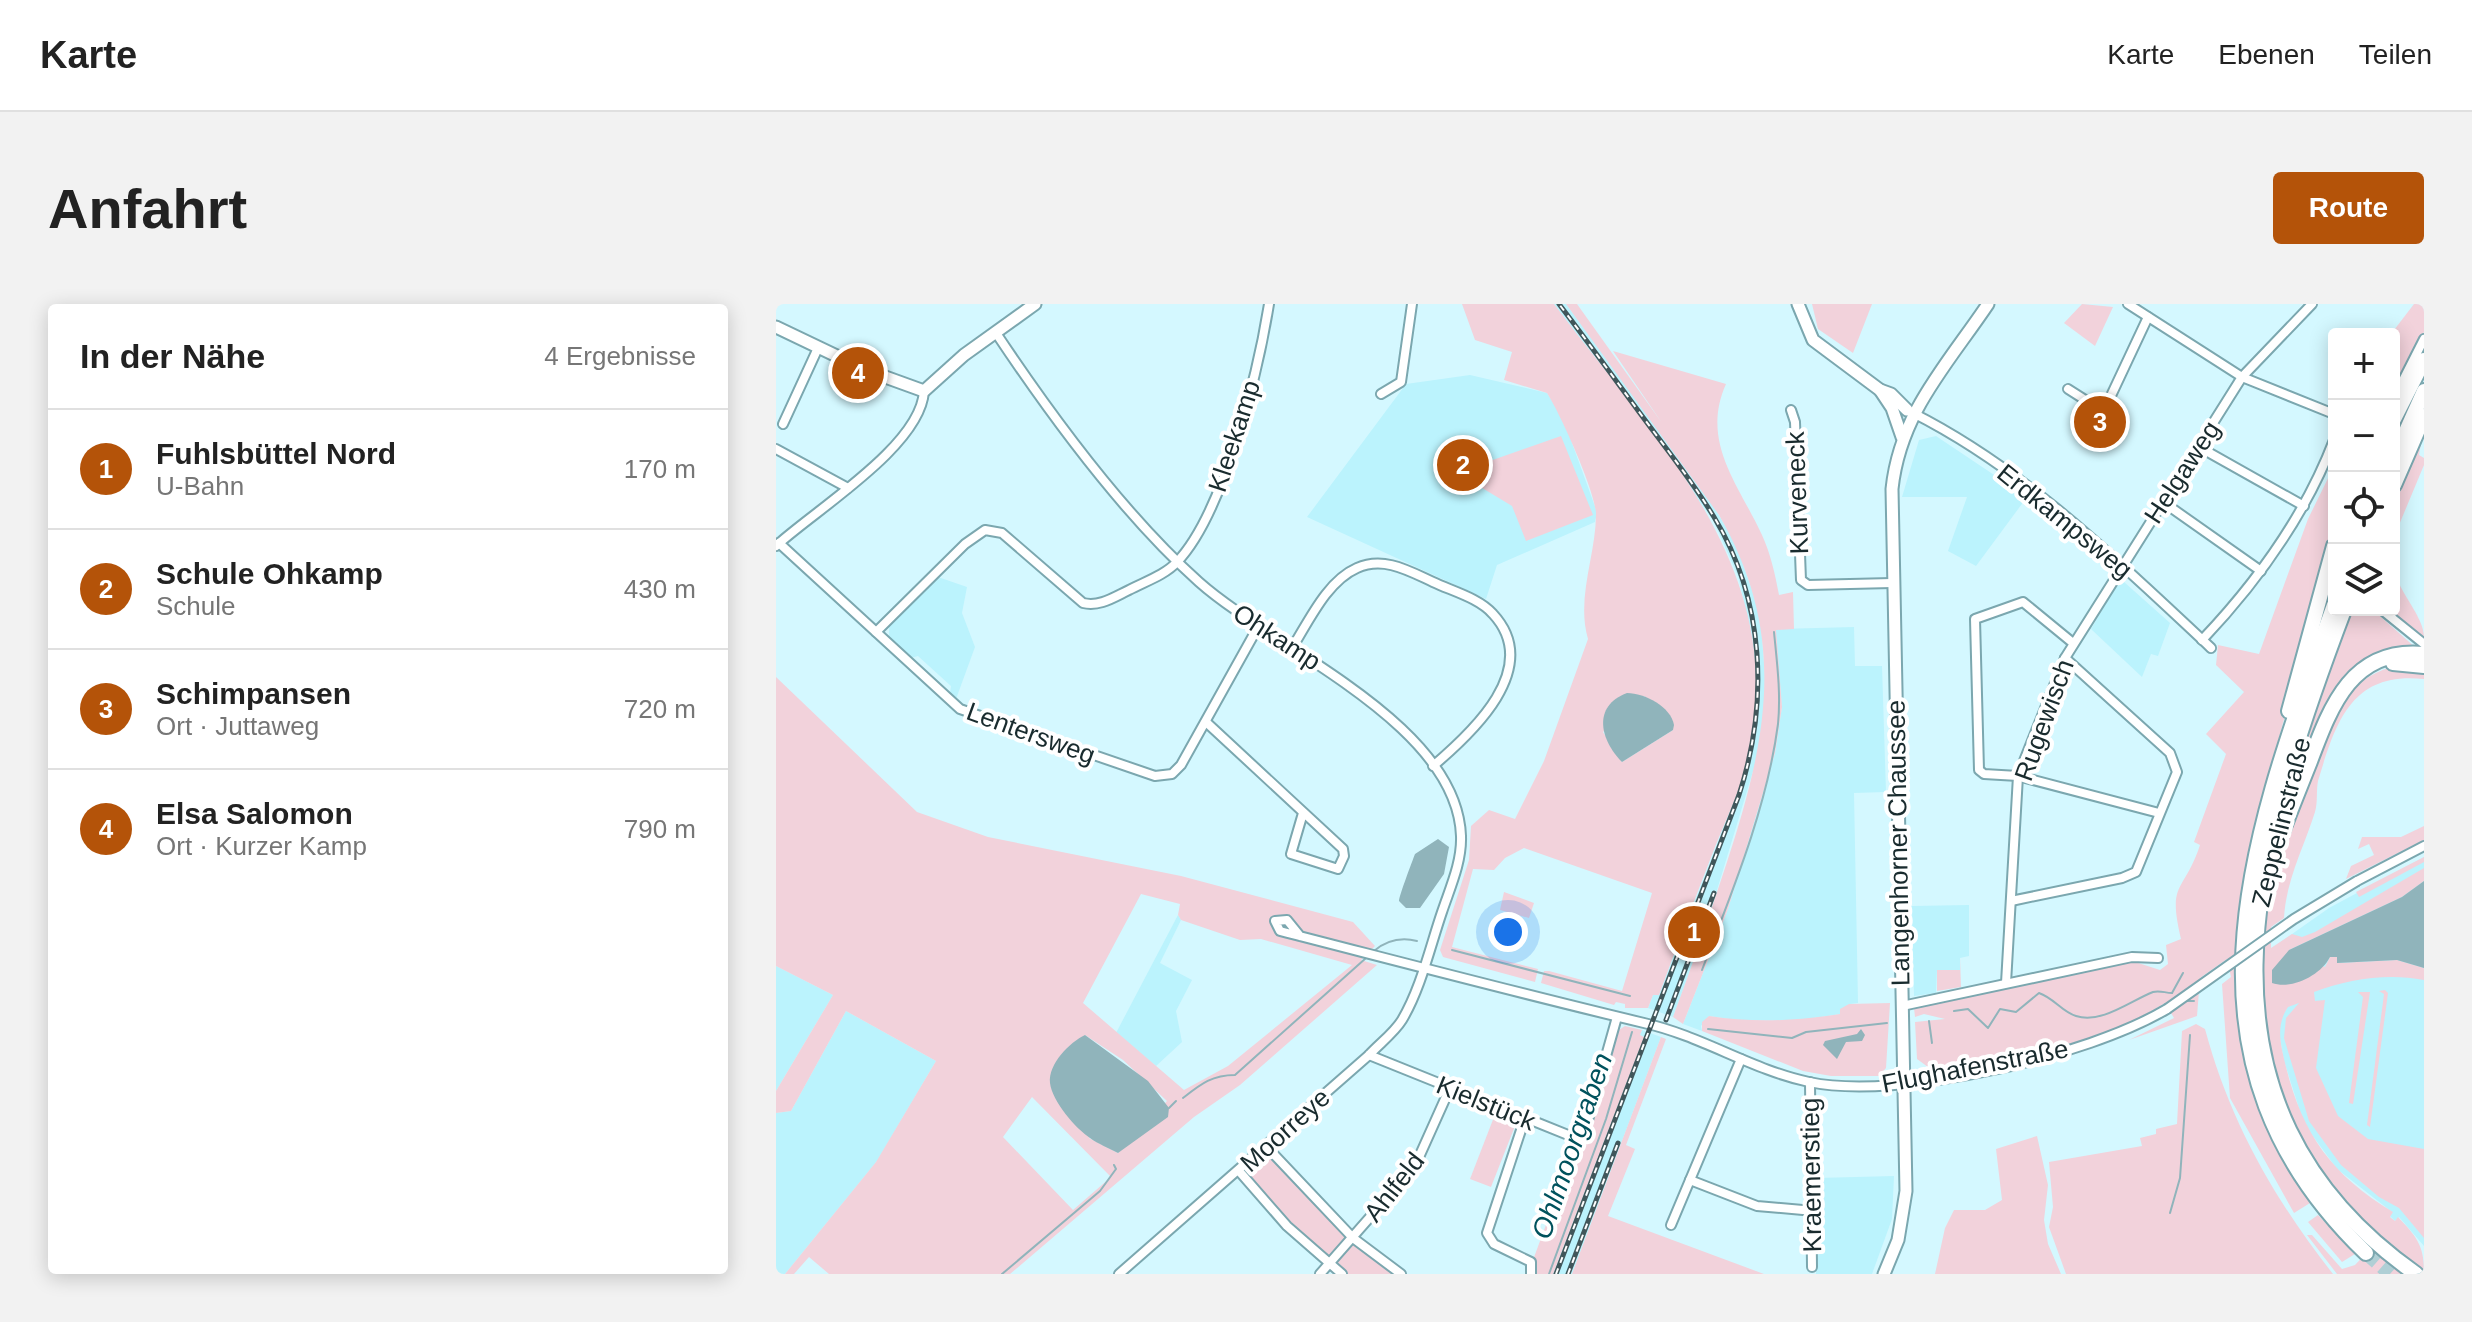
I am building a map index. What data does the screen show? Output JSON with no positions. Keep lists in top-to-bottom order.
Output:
{
  "streets": {
    "highway": ["Zeppelinstraße"],
    "main road": ["Erdkampsweg", "Langenhorner Chaussee"],
    "street": [
      "Kleekamp",
      "Helgaweg",
      "Kurveneck",
      "Ohkamp",
      "Rugewisch",
      "Lentersweg",
      "Flughafenstraße",
      "Kielstück",
      "Moorreye",
      "Kraemerstieg",
      "Ahlfeld"
    ]
  },
  "crossings": [
    ["Kleekamp", "Ohkamp"],
    ["Helgaweg", "Erdkampsweg"],
    ["Helgaweg", "Rugewisch"],
    ["Kurveneck", "Langenhorner Chaussee"],
    ["Erdkampsweg", "Rugewisch"],
    ["Erdkampsweg", "Langenhorner Chaussee"],
    ["Ohkamp", "Lentersweg"],
    ["Ohkamp", "Flughafenstraße"],
    ["Ohkamp", "Moorreye"],
    ["Langenhorner Chaussee", "Flughafenstraße"],
    ["Flughafenstraße", "Kielstück"],
    ["Flughafenstraße", "Moorreye"],
    ["Flughafenstraße", "Kraemerstieg"],
    ["Kielstück", "Moorreye"],
    ["Kielstück", "Ahlfeld"]
  ],
  "water": ["Ohlmoorgraben"],
  "page": {
    "header": "Karte",
    "nav": ["Karte", "Ebenen", "Teilen"],
    "buttons": "Route",
    "title": "Anfahrt",
    "heading": ["In der Nähe", "4 Ergebnisse"],
    "map_buttons": ["+", "−"],
    "pins": [
      "4",
      "3",
      "2",
      "1"
    ],
    "list": [
      {
        "mark": "1",
        "name": "Fuhlsbüttel Nord",
        "note": "U-Bahn",
        "value": "170 m"
      },
      {
        "mark": "2",
        "name": "Schule Ohkamp",
        "note": "Schule",
        "value": "430 m"
      },
      {
        "mark": "3",
        "name": "Schimpansen",
        "note": "Ort · Juttaweg",
        "value": "720 m"
      },
      {
        "mark": "4",
        "name": "Elsa Salomon",
        "note": "Ort · Kurzer Kamp",
        "value": "790 m"
      }
    ]
  }
}
